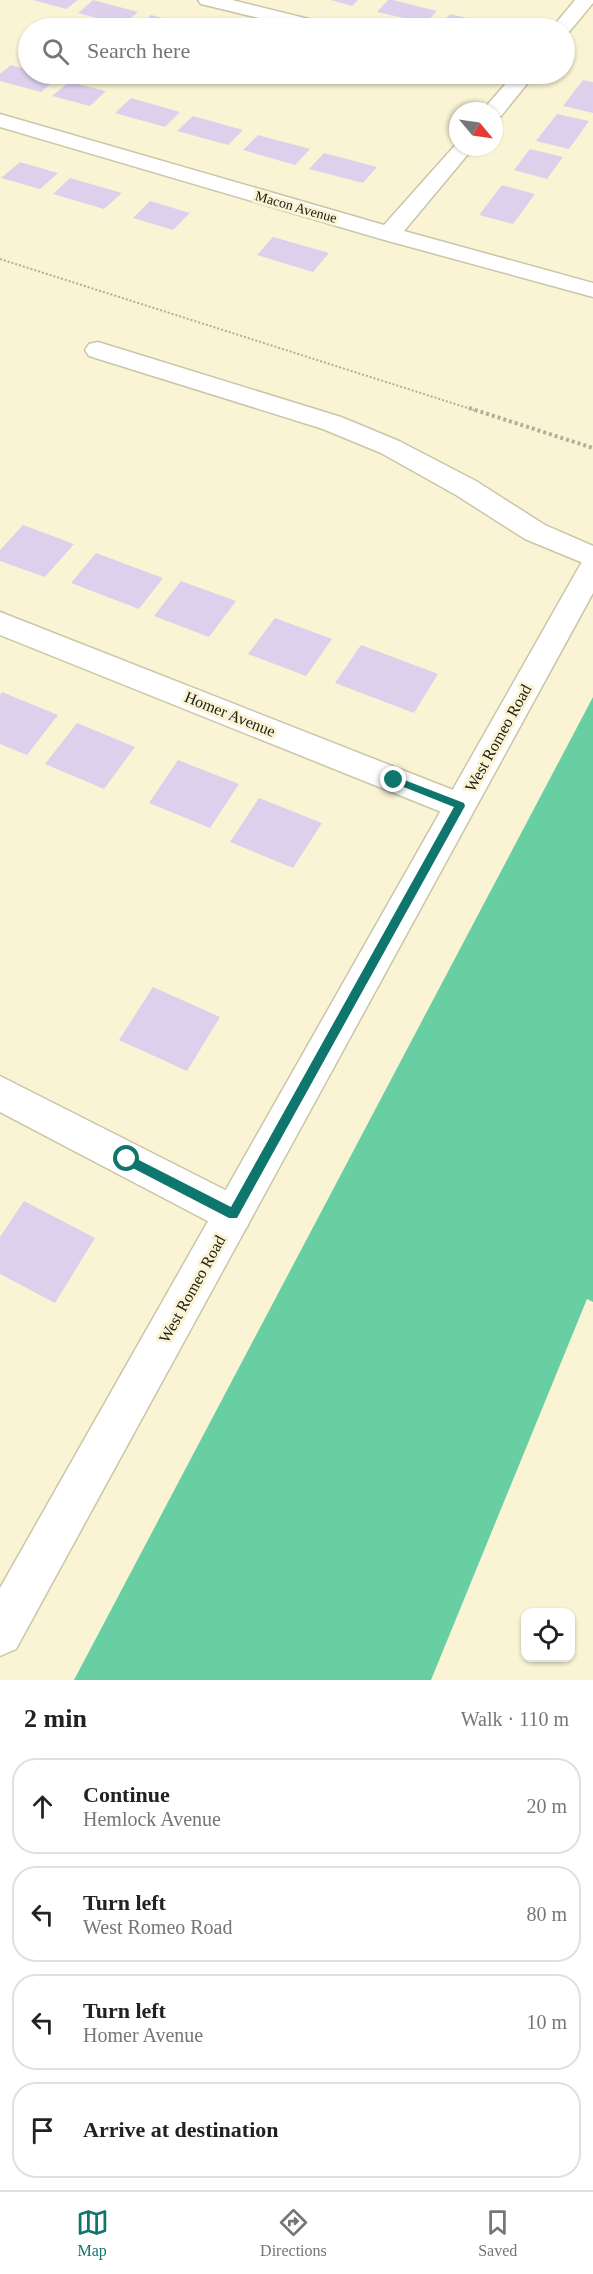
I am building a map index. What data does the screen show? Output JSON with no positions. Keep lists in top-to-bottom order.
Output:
{
  "streets": {
    "street": ["Macon Avenue", "Homer Avenue", "West Romeo Road"]
  },
  "crossings": [
    ["Homer Avenue", "West Romeo Road"]
  ],
  "north": "bottom right",
  "page": {
    "search": "Search here",
    "heading": ["2 min", "Walk · 110 m"],
    "list": [
      ["Continue", "Hemlock Avenue", "20 m"],
      ["Turn left", "West Romeo Road", "80 m"],
      ["Turn left", "Homer Avenue", "10 m"],
      "Arrive at destination"
    ],
    "nav": ["Map", "Directions", "Saved"]
  }
}
